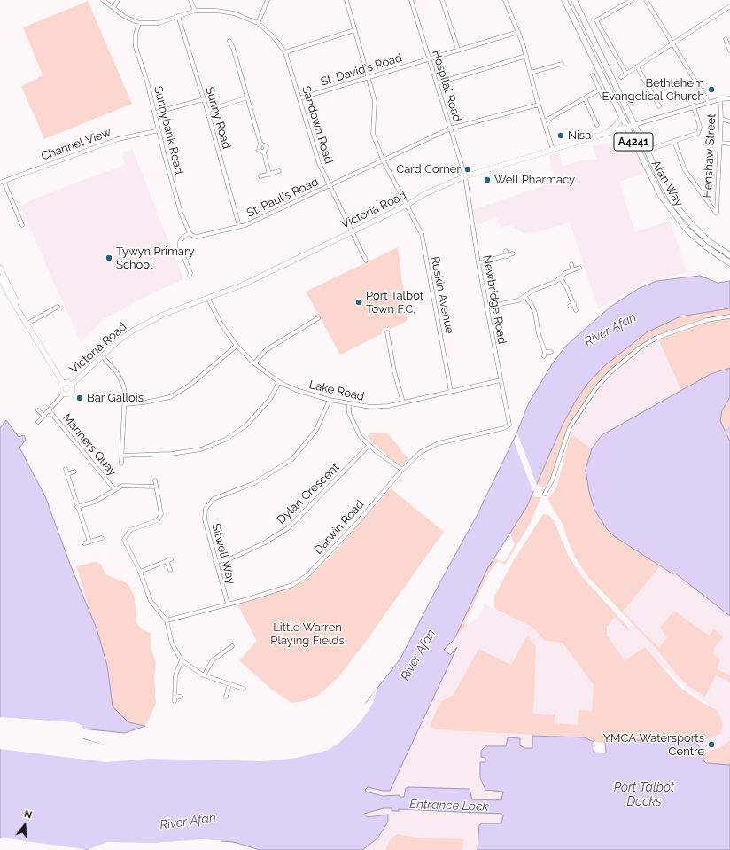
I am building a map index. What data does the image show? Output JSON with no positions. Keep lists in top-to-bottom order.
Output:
{
  "streets": {
    "main road": ["A4241", "Afan Way"],
    "street": [
      "St. David's Road",
      "Hospital Road",
      "Sunny Road",
      "Sandown Road",
      "Sunnybank Road",
      "Channel View",
      "Henshaw Street",
      "St. Paul's Road",
      "Victoria Road",
      "Ruskin Avenue",
      "Newbridge Road",
      "Lake Road",
      "Mariners Quay",
      "Dylan Crescent",
      "Darwin Road",
      "Sitwell Way"
    ]
  },
  "crossings": [
    ["St. David's Road", "Hospital Road"],
    ["St. David's Road", "Sandown Road"],
    ["St. David's Road", "Ruskin Avenue"],
    ["Hospital Road", "St. Paul's Road"],
    ["Hospital Road", "Victoria Road"],
    ["Hospital Road", "Newbridge Road"],
    ["Sunny Road", "Sandown Road"],
    ["Sunny Road", "St. Paul's Road"],
    ["Sandown Road", "Sunnybank Road"],
    ["Sandown Road", "St. Paul's Road"],
    ["Sandown Road", "Victoria Road"],
    ["Sunnybank Road", "Channel View"],
    ["Sunnybank Road", "St. Paul's Road"],
    ["Henshaw Street", "Victoria Road"],
    ["Afan Way", "Victoria Road"],
    ["St. Paul's Road", "Ruskin Avenue"],
    ["Victoria Road", "Ruskin Avenue"],
    ["Victoria Road", "Newbridge Road"],
    ["Victoria Road", "Lake Road"],
    ["Victoria Road", "Mariners Quay"],
    ["Ruskin Avenue", "Lake Road"],
    ["Newbridge Road", "Lake Road"],
    ["Newbridge Road", "Darwin Road"],
    ["Lake Road", "Sitwell Way"],
    ["Dylan Crescent", "Sitwell Way"],
    ["Darwin Road", "Sitwell Way"]
  ],
  "water": ["River Afan", "Port Talbot Docks", "Entrance Lock"],
  "parks": ["Little Warren Playing Fields"],
  "places": [
    "Bethlehem Evangelical Church",
    "Nisa",
    "Card Corner",
    "Well Pharmacy",
    "Tywyn Primary School",
    "Port Talbot Town F.C.",
    "Bar Gallois",
    "YMCA Watersports Centre"
  ],
  "north": "top"
}
